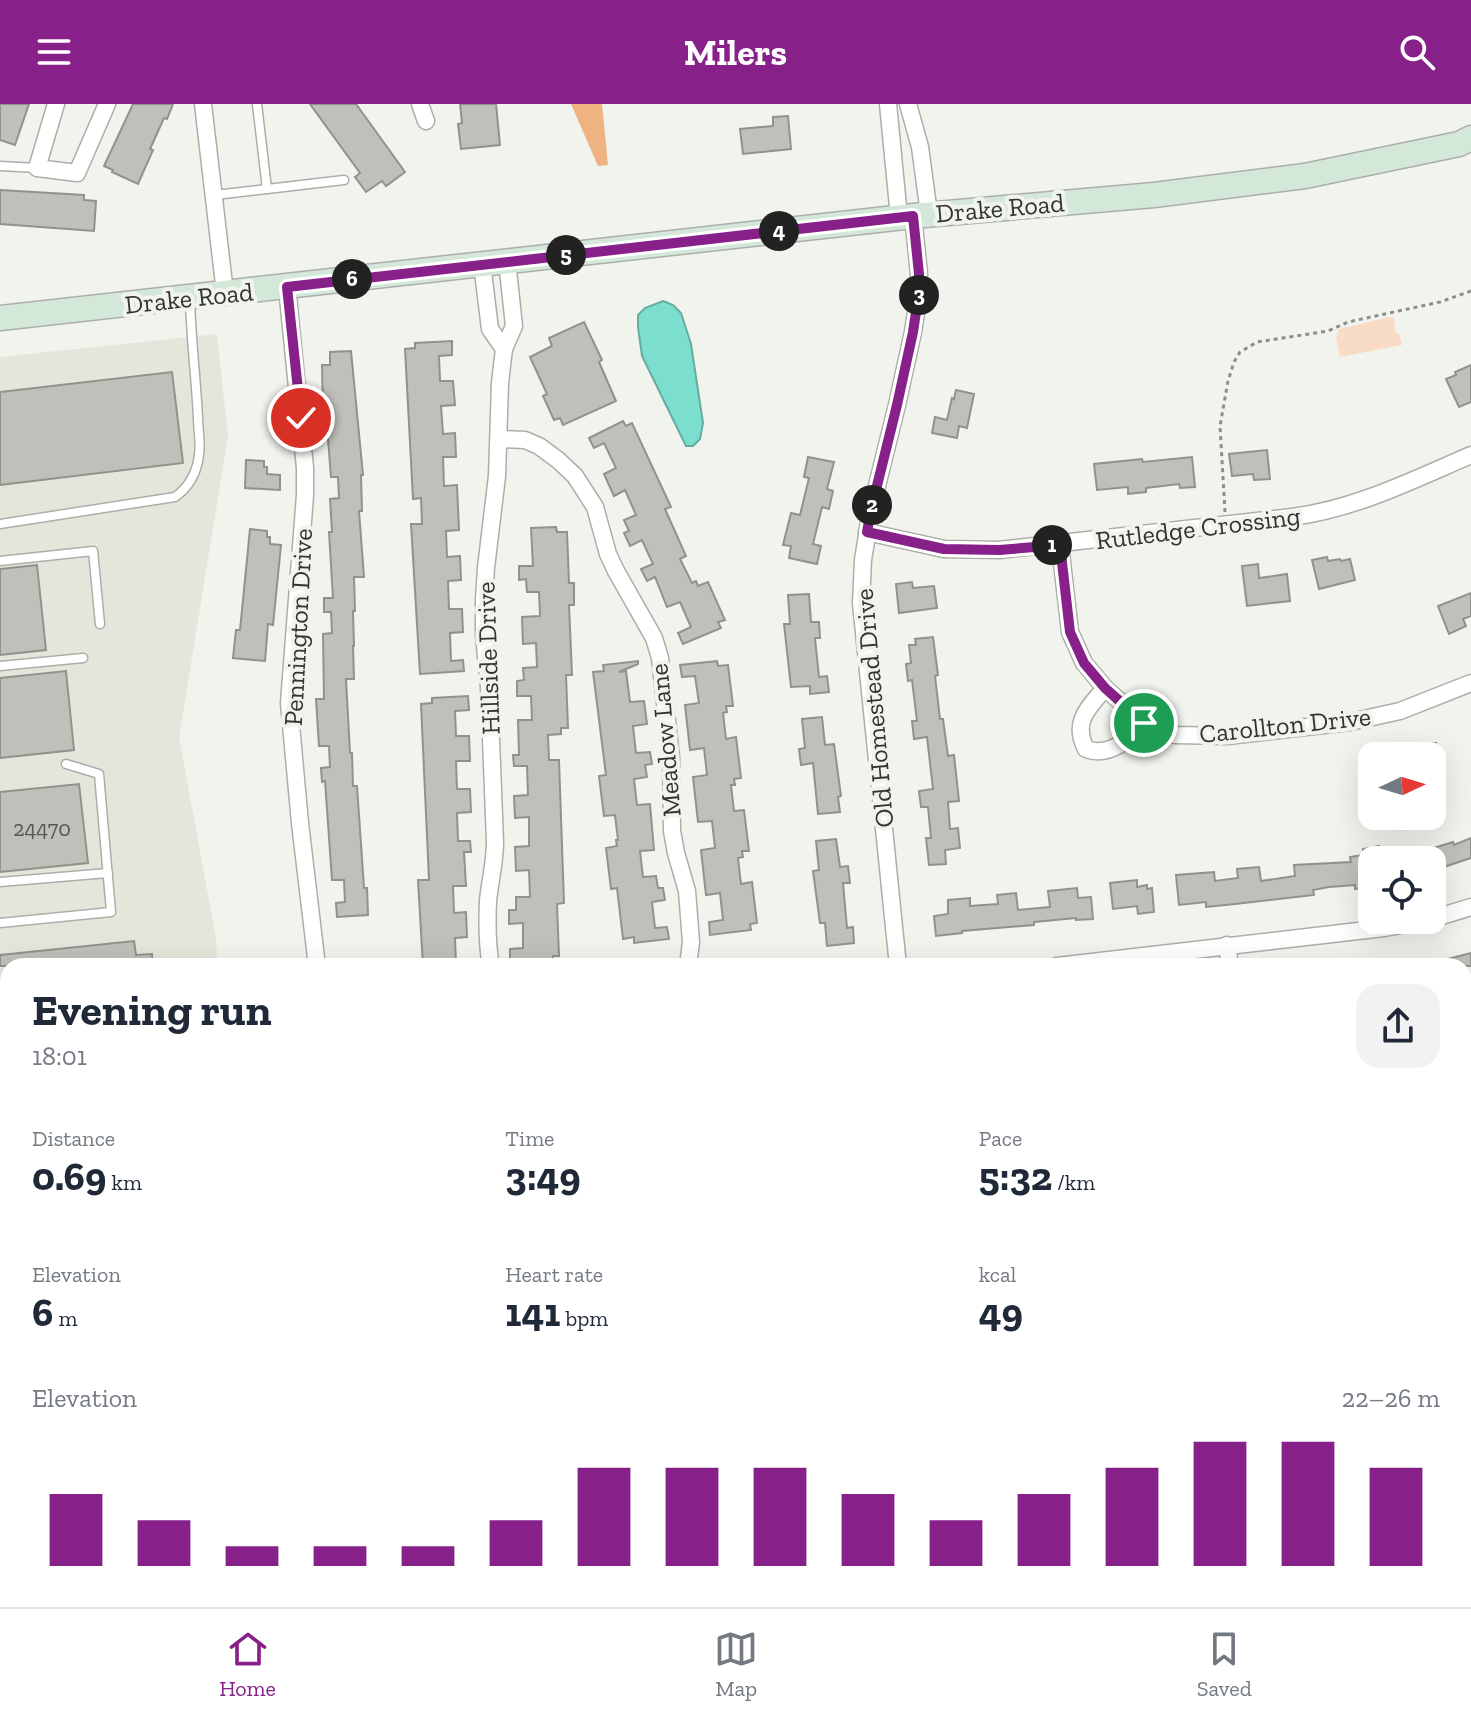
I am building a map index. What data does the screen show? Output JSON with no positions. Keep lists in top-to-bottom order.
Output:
{
  "streets": {
    "street": [
      "Drake Road",
      "Rutledge Crossing",
      "Pennington Drive",
      "Hillside Drive",
      "Old Homestead Drive",
      "Carollton Drive",
      "Meadow Lane"
    ]
  },
  "crossings": [
    ["Drake Road", "Pennington Drive"],
    ["Drake Road", "Hillside Drive"],
    ["Drake Road", "Old Homestead Drive"],
    ["Rutledge Crossing", "Old Homestead Drive"],
    ["Rutledge Crossing", "Carollton Drive"],
    ["Hillside Drive", "Meadow Lane"]
  ],
  "house_numbers": ["24470"],
  "north": "right",
  "page": {
    "header": "Milers",
    "pins": [
      "4",
      "5",
      "6",
      "3",
      "2",
      "1"
    ],
    "heading": ["Evening run", "18:01"],
    "stats": [
      ["Distance", "0.69 km"],
      ["Time", "3:49"],
      ["Pace", "5:32 /km"],
      ["Elevation", "6 m"],
      ["Heart rate", "141 bpm"],
      ["kcal", "49"]
    ],
    "chart": ["Elevation", "22–26 m"],
    "tabs": ["Home", "Map", "Saved"]
  }
}
